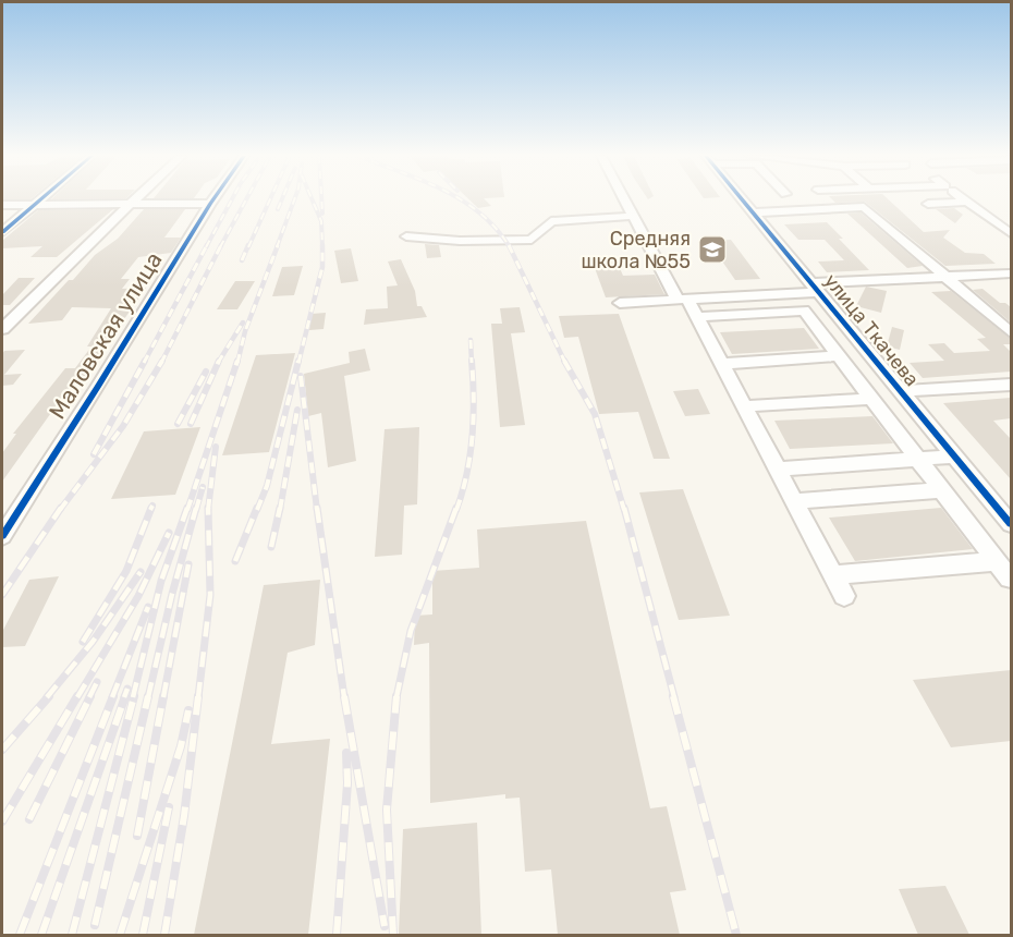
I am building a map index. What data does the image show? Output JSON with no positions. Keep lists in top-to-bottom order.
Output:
{
  "streets": {
    "street": ["улица Ткачева", "Маловская улица"]
  },
  "places": {
    "school or university": ["Средняя школа №55"]
  }
}
